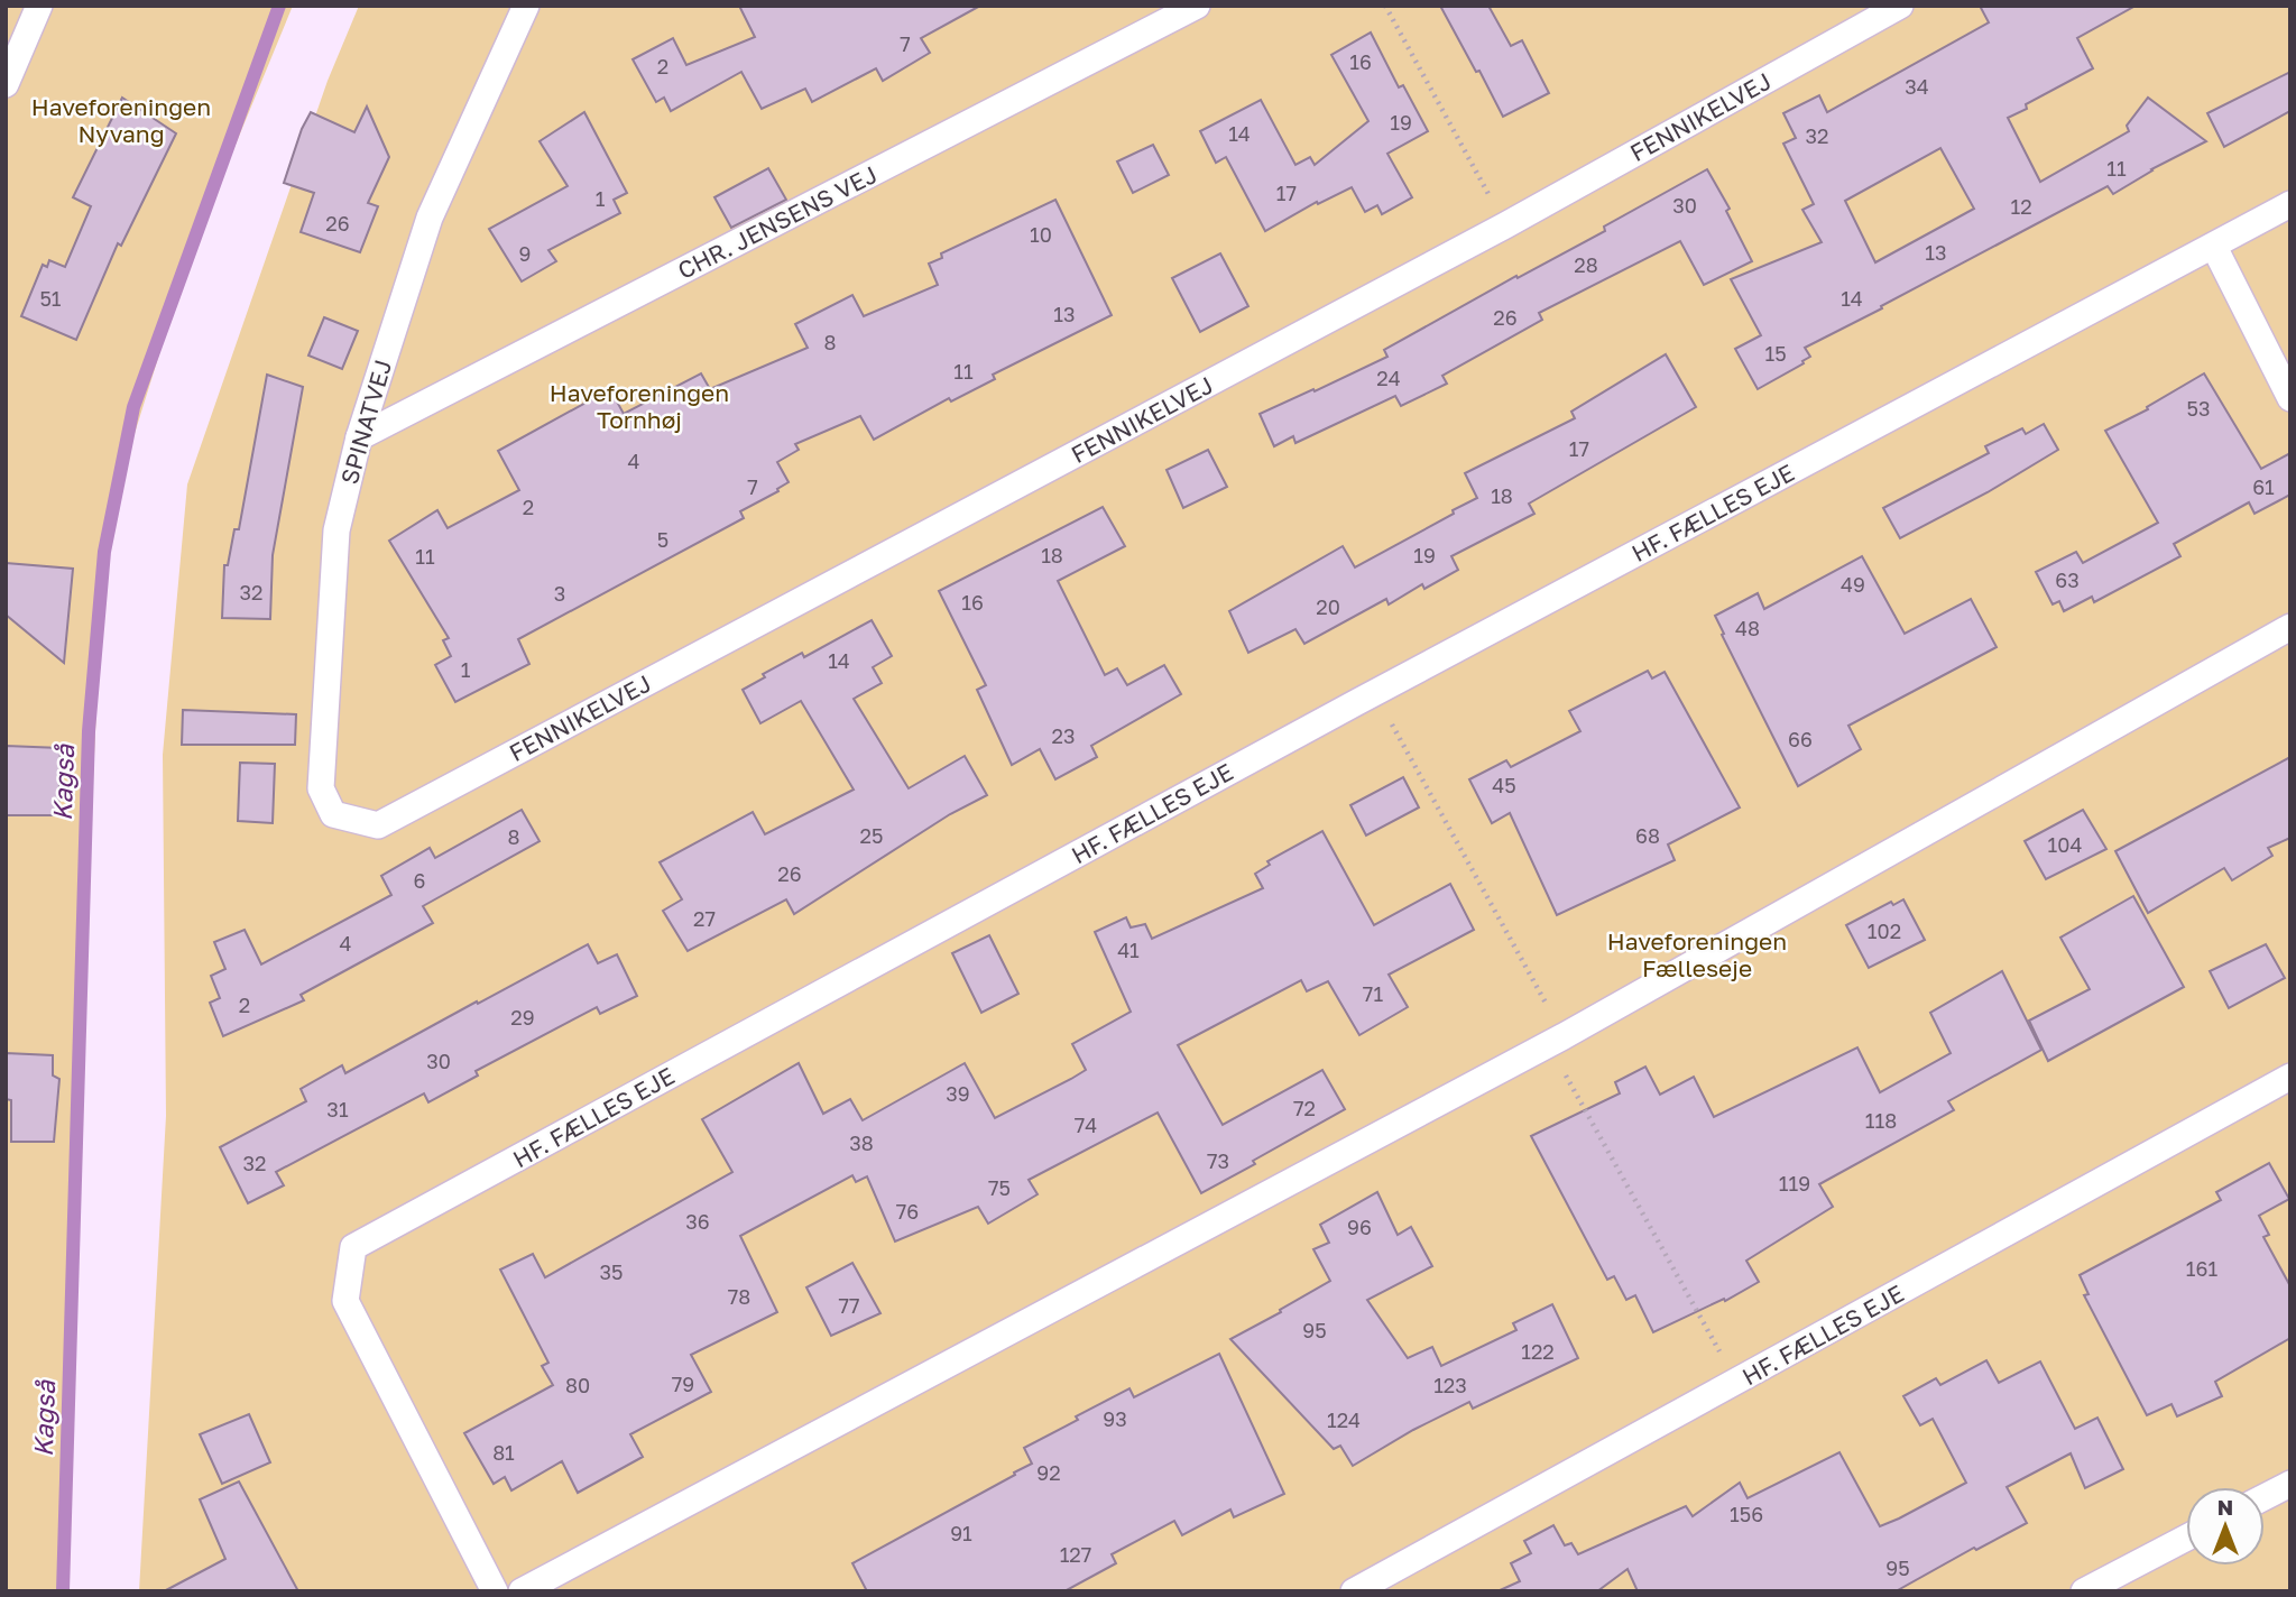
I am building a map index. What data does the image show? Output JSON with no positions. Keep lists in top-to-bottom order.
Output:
{
  "streets": {
    "lane": [
      "FENNIKELVEJ",
      "CHR. JENSENS VEJ",
      "SPINATVEJ",
      "HF. FÆLLES EJE"
    ]
  },
  "crossings": [
    ["FENNIKELVEJ", "SPINATVEJ"],
    ["CHR. JENSENS VEJ", "SPINATVEJ"]
  ],
  "water": ["Kagså"],
  "parks": ["Haveforeningen Nyvang", "Haveforeningen Tornhøj", "Haveforeningen Fælleseje"],
  "house_numbers": [
    "7",
    "16",
    "2",
    "34",
    "19",
    "14",
    "32",
    "11",
    "17",
    "1",
    "30",
    "12",
    "26",
    "10",
    "13",
    "9",
    "28",
    "51",
    "14",
    "13",
    "26",
    "8",
    "15",
    "11",
    "24",
    "53",
    "17",
    "4",
    "7",
    "61",
    "18",
    "2",
    "5",
    "18",
    "19",
    "11",
    "63",
    "49",
    "32",
    "3",
    "16",
    "20",
    "48",
    "14",
    "1",
    "23",
    "66",
    "45",
    "25",
    "68",
    "8",
    "104",
    "26",
    "6",
    "27",
    "102",
    "4",
    "41",
    "71",
    "2",
    "29",
    "30",
    "39",
    "72",
    "31",
    "118",
    "74",
    "38",
    "73",
    "32",
    "119",
    "75",
    "76",
    "36",
    "96",
    "161",
    "35",
    "78",
    "77",
    "95",
    "122",
    "79",
    "80",
    "123",
    "93",
    "124",
    "81",
    "92",
    "156",
    "91",
    "127",
    "95"
  ],
  "north": "top"
}
